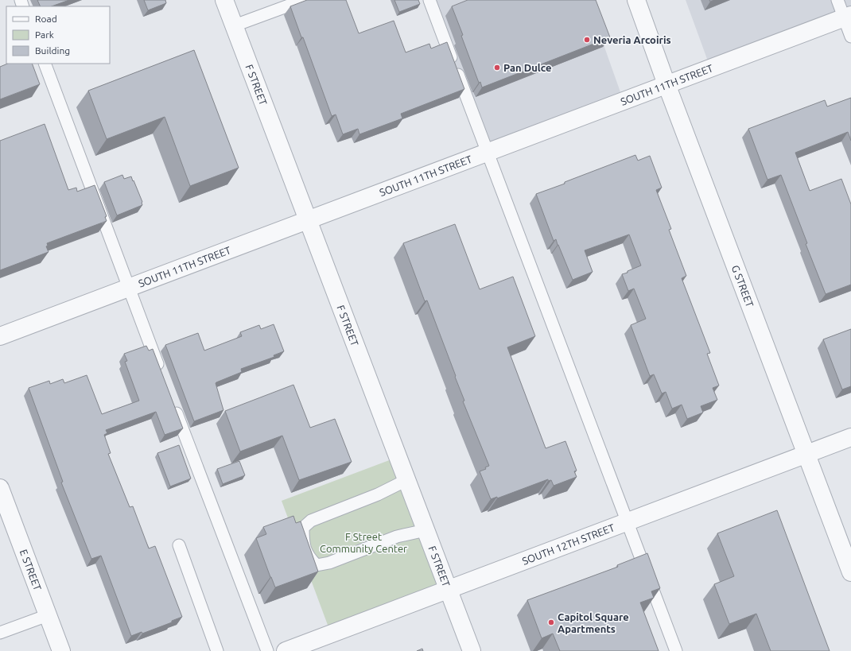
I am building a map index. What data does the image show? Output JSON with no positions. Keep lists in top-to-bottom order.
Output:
{
  "streets": {
    "street": [
      "F STREET",
      "SOUTH 11TH STREET",
      "G STREET",
      "SOUTH 12TH STREET",
      "E STREET"
    ]
  },
  "crossings": [
    ["F STREET", "SOUTH 11TH STREET"],
    ["F STREET", "SOUTH 12TH STREET"],
    ["SOUTH 11TH STREET", "G STREET"],
    ["G STREET", "SOUTH 12TH STREET"]
  ],
  "parks": ["F Street Community Center"],
  "places": ["Neveria Arcoiris", "Pan Dulce", "Capitol Square Apartments"],
  "legend": ["Road", "Park", "Building"]
}
